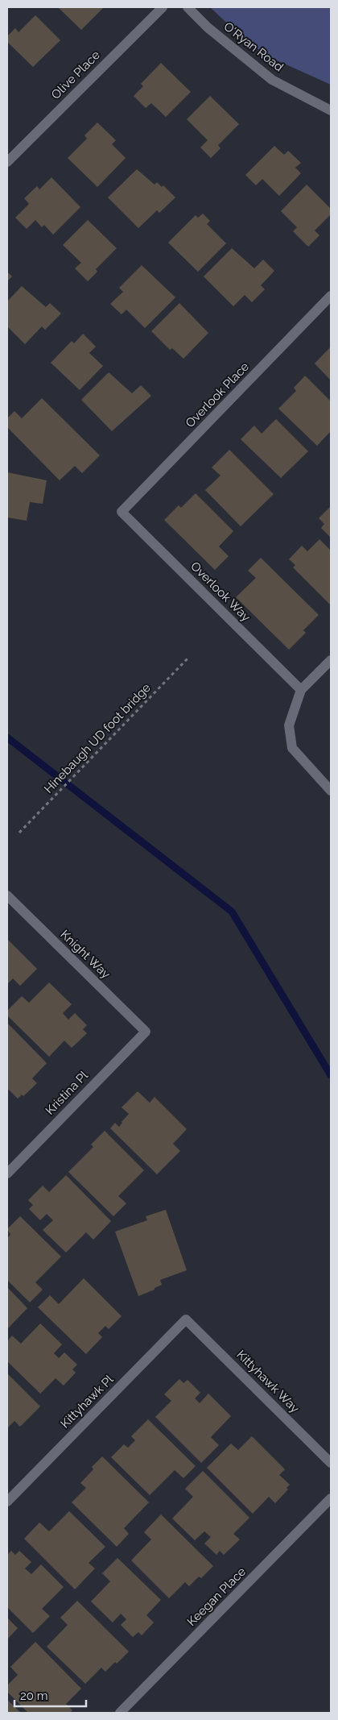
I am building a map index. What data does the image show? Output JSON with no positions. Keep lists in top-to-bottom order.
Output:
{
  "streets": {
    "street": [
      "O'Ryan Road",
      "Olive Place",
      "Overlook Place",
      "Overlook Way",
      "Knight Way",
      "Kristina Pl",
      "Kittyhawk Way",
      "Kittyhawk Pl",
      "Keegan Place"
    ],
    "path": ["Hinebaugh UD foot bridge"]
  },
  "crossings": [
    ["Overlook Place", "Overlook Way"],
    ["Knight Way", "Kristina Pl"],
    ["Kittyhawk Way", "Kittyhawk Pl"]
  ],
  "scale_bar": "20 m"
}
